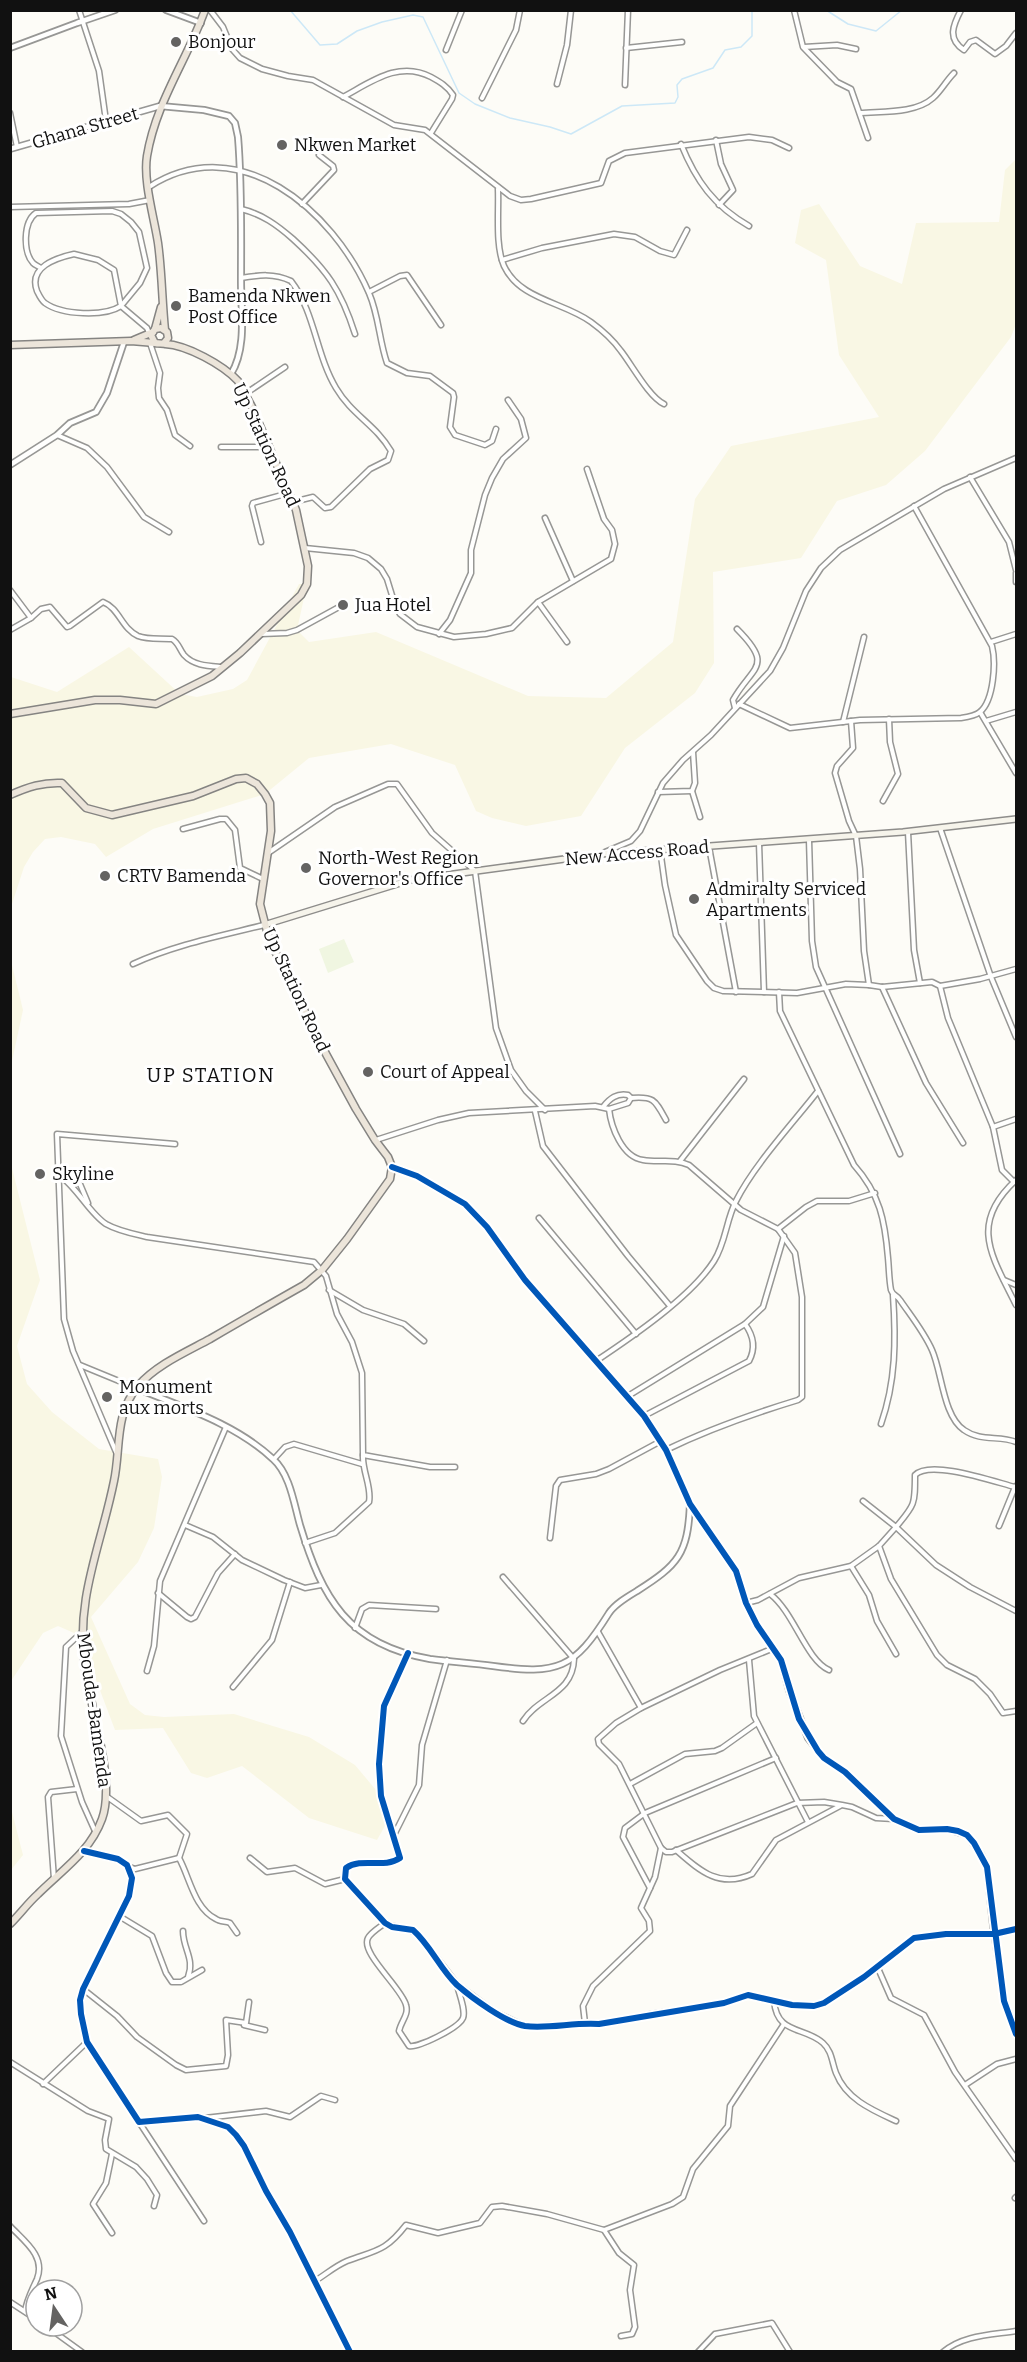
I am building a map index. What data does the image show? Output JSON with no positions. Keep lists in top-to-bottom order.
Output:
{
  "streets": {
    "highway": ["Up Station Road", "Mbouda-Bamenda"],
    "main road": ["New Access Road"],
    "street": ["Ghana Street"]
  },
  "crossings": [
    ["Up Station Road", "New Access Road"]
  ],
  "districts": ["UP STATION"],
  "places": [
    "Bonjour",
    "Nkwen Market",
    "Bamenda Nkwen Post Office",
    "Jua Hotel",
    "North-West Region Governor's Office",
    "CRTV Bamenda",
    "Admiralty Serviced Apartments",
    "Court of Appeal",
    "Skyline",
    "Monument aux morts"
  ],
  "north": "top"
}
